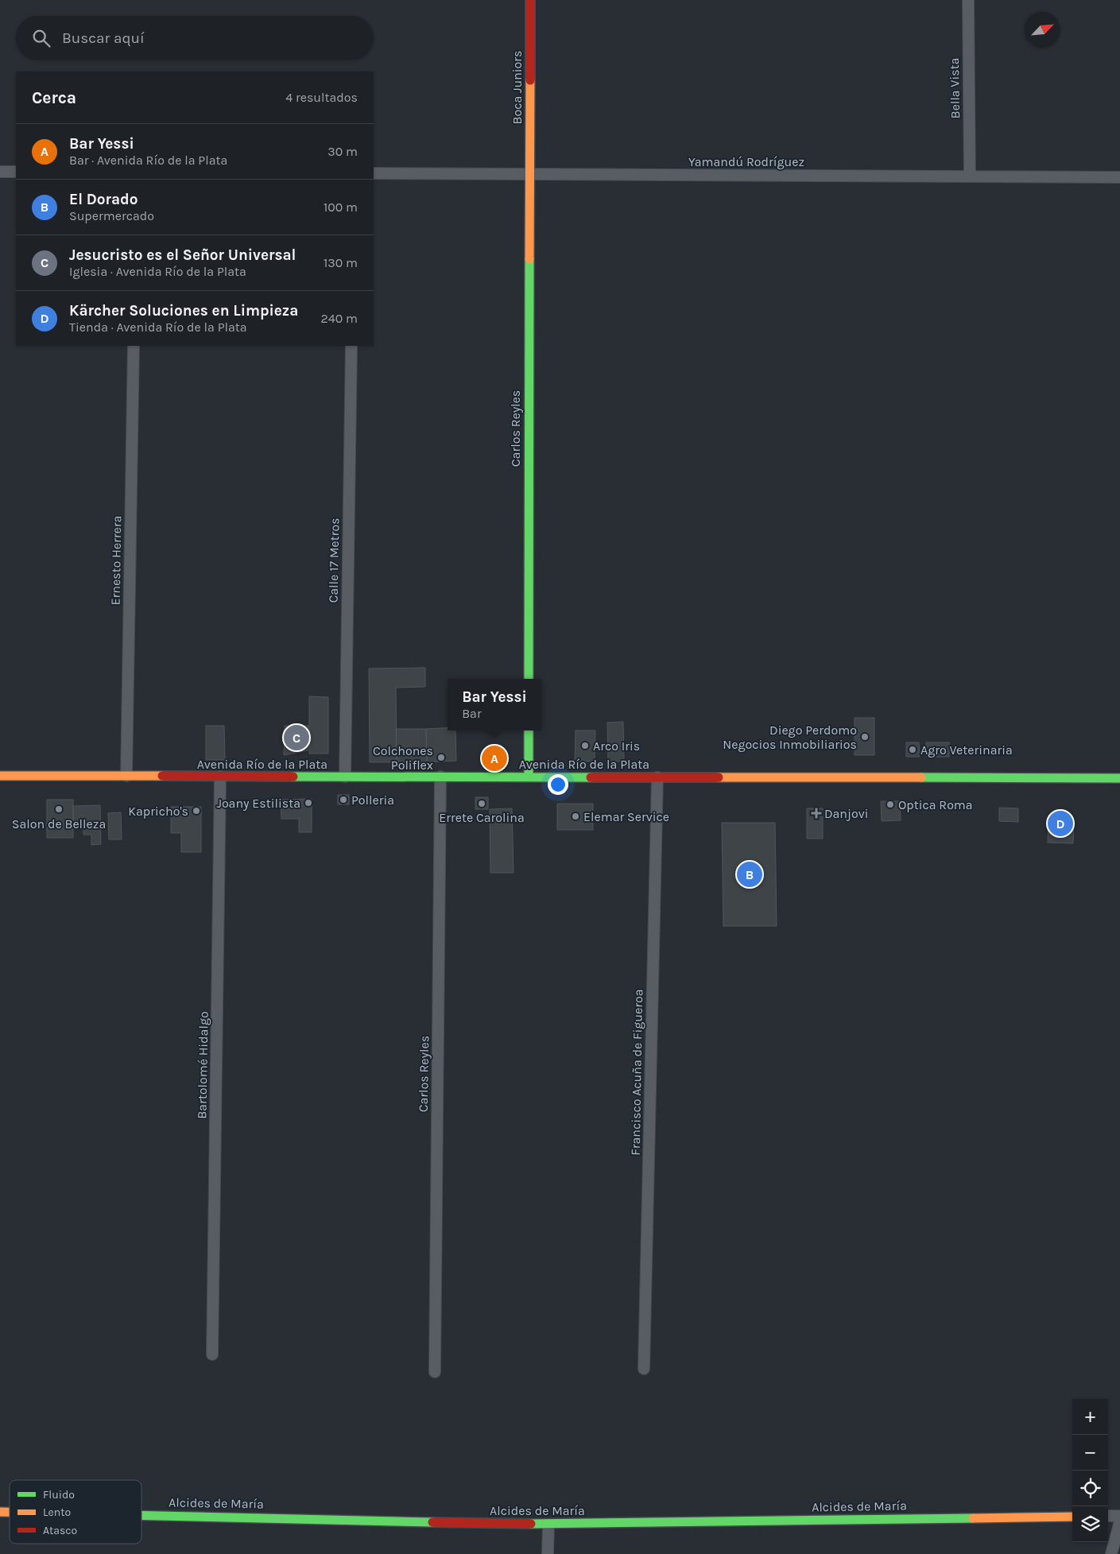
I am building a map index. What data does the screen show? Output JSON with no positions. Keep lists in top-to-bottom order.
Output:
{
  "streets": {
    "street": [
      "Boca Juniors",
      "Bella Vista",
      "Yamandú Rodríguez",
      "Carlos Reyles",
      "Ernesto Herrera",
      "Calle 17 Metros",
      "Avenida Río de la Plata",
      "Bartolomé Hidalgo",
      "Francisco Acuña de Figueroa",
      "Alcides de María"
    ]
  },
  "crossings": [
    ["Boca Juniors", "Yamandú Rodríguez"],
    ["Boca Juniors", "Carlos Reyles"],
    ["Bella Vista", "Yamandú Rodríguez"],
    ["Yamandú Rodríguez", "Carlos Reyles"],
    ["Carlos Reyles", "Avenida Río de la Plata"],
    ["Ernesto Herrera", "Avenida Río de la Plata"],
    ["Calle 17 Metros", "Avenida Río de la Plata"],
    ["Avenida Río de la Plata", "Bartolomé Hidalgo"],
    ["Avenida Río de la Plata", "Francisco Acuña de Figueroa"]
  ],
  "places": {
    "other": [
      "Diego Perdomo Negocios Inmobiliarios",
      "Arco Iris",
      "Agro Veterinaria",
      "Colchones Poliflex",
      "Polleria",
      "Joany Estilista",
      "Errete Carolina",
      "Optica Roma",
      "Salon de Belleza",
      "Kapricho's",
      "Elemar Service"
    ],
    "health": ["Danjovi"]
  },
  "legend": ["Fluido", "Lento", "Atasco"],
  "north": "top right",
  "page": {
    "search": "Buscar aquí",
    "heading": ["Cerca", "4 resultados"],
    "list": [
      {
        "mark": "A",
        "name": "Bar Yessi",
        "note": "Bar · Avenida Río de la Plata",
        "value": "30 m"
      },
      {
        "mark": "B",
        "name": "El Dorado",
        "note": "Supermercado",
        "value": "100 m"
      },
      {
        "mark": "C",
        "name": "Jesucristo es el Señor Universal",
        "note": "Iglesia · Avenida Río de la Plata",
        "value": "130 m"
      },
      {
        "mark": "D",
        "name": "Kärcher Soluciones en Limpieza",
        "note": "Tienda · Avenida Río de la Plata",
        "value": "240 m"
      }
    ],
    "popup": ["Bar Yessi", "Bar"],
    "pins": [
      "C",
      "A",
      "D",
      "B"
    ],
    "map_buttons": ["+", "−"]
  }
}
